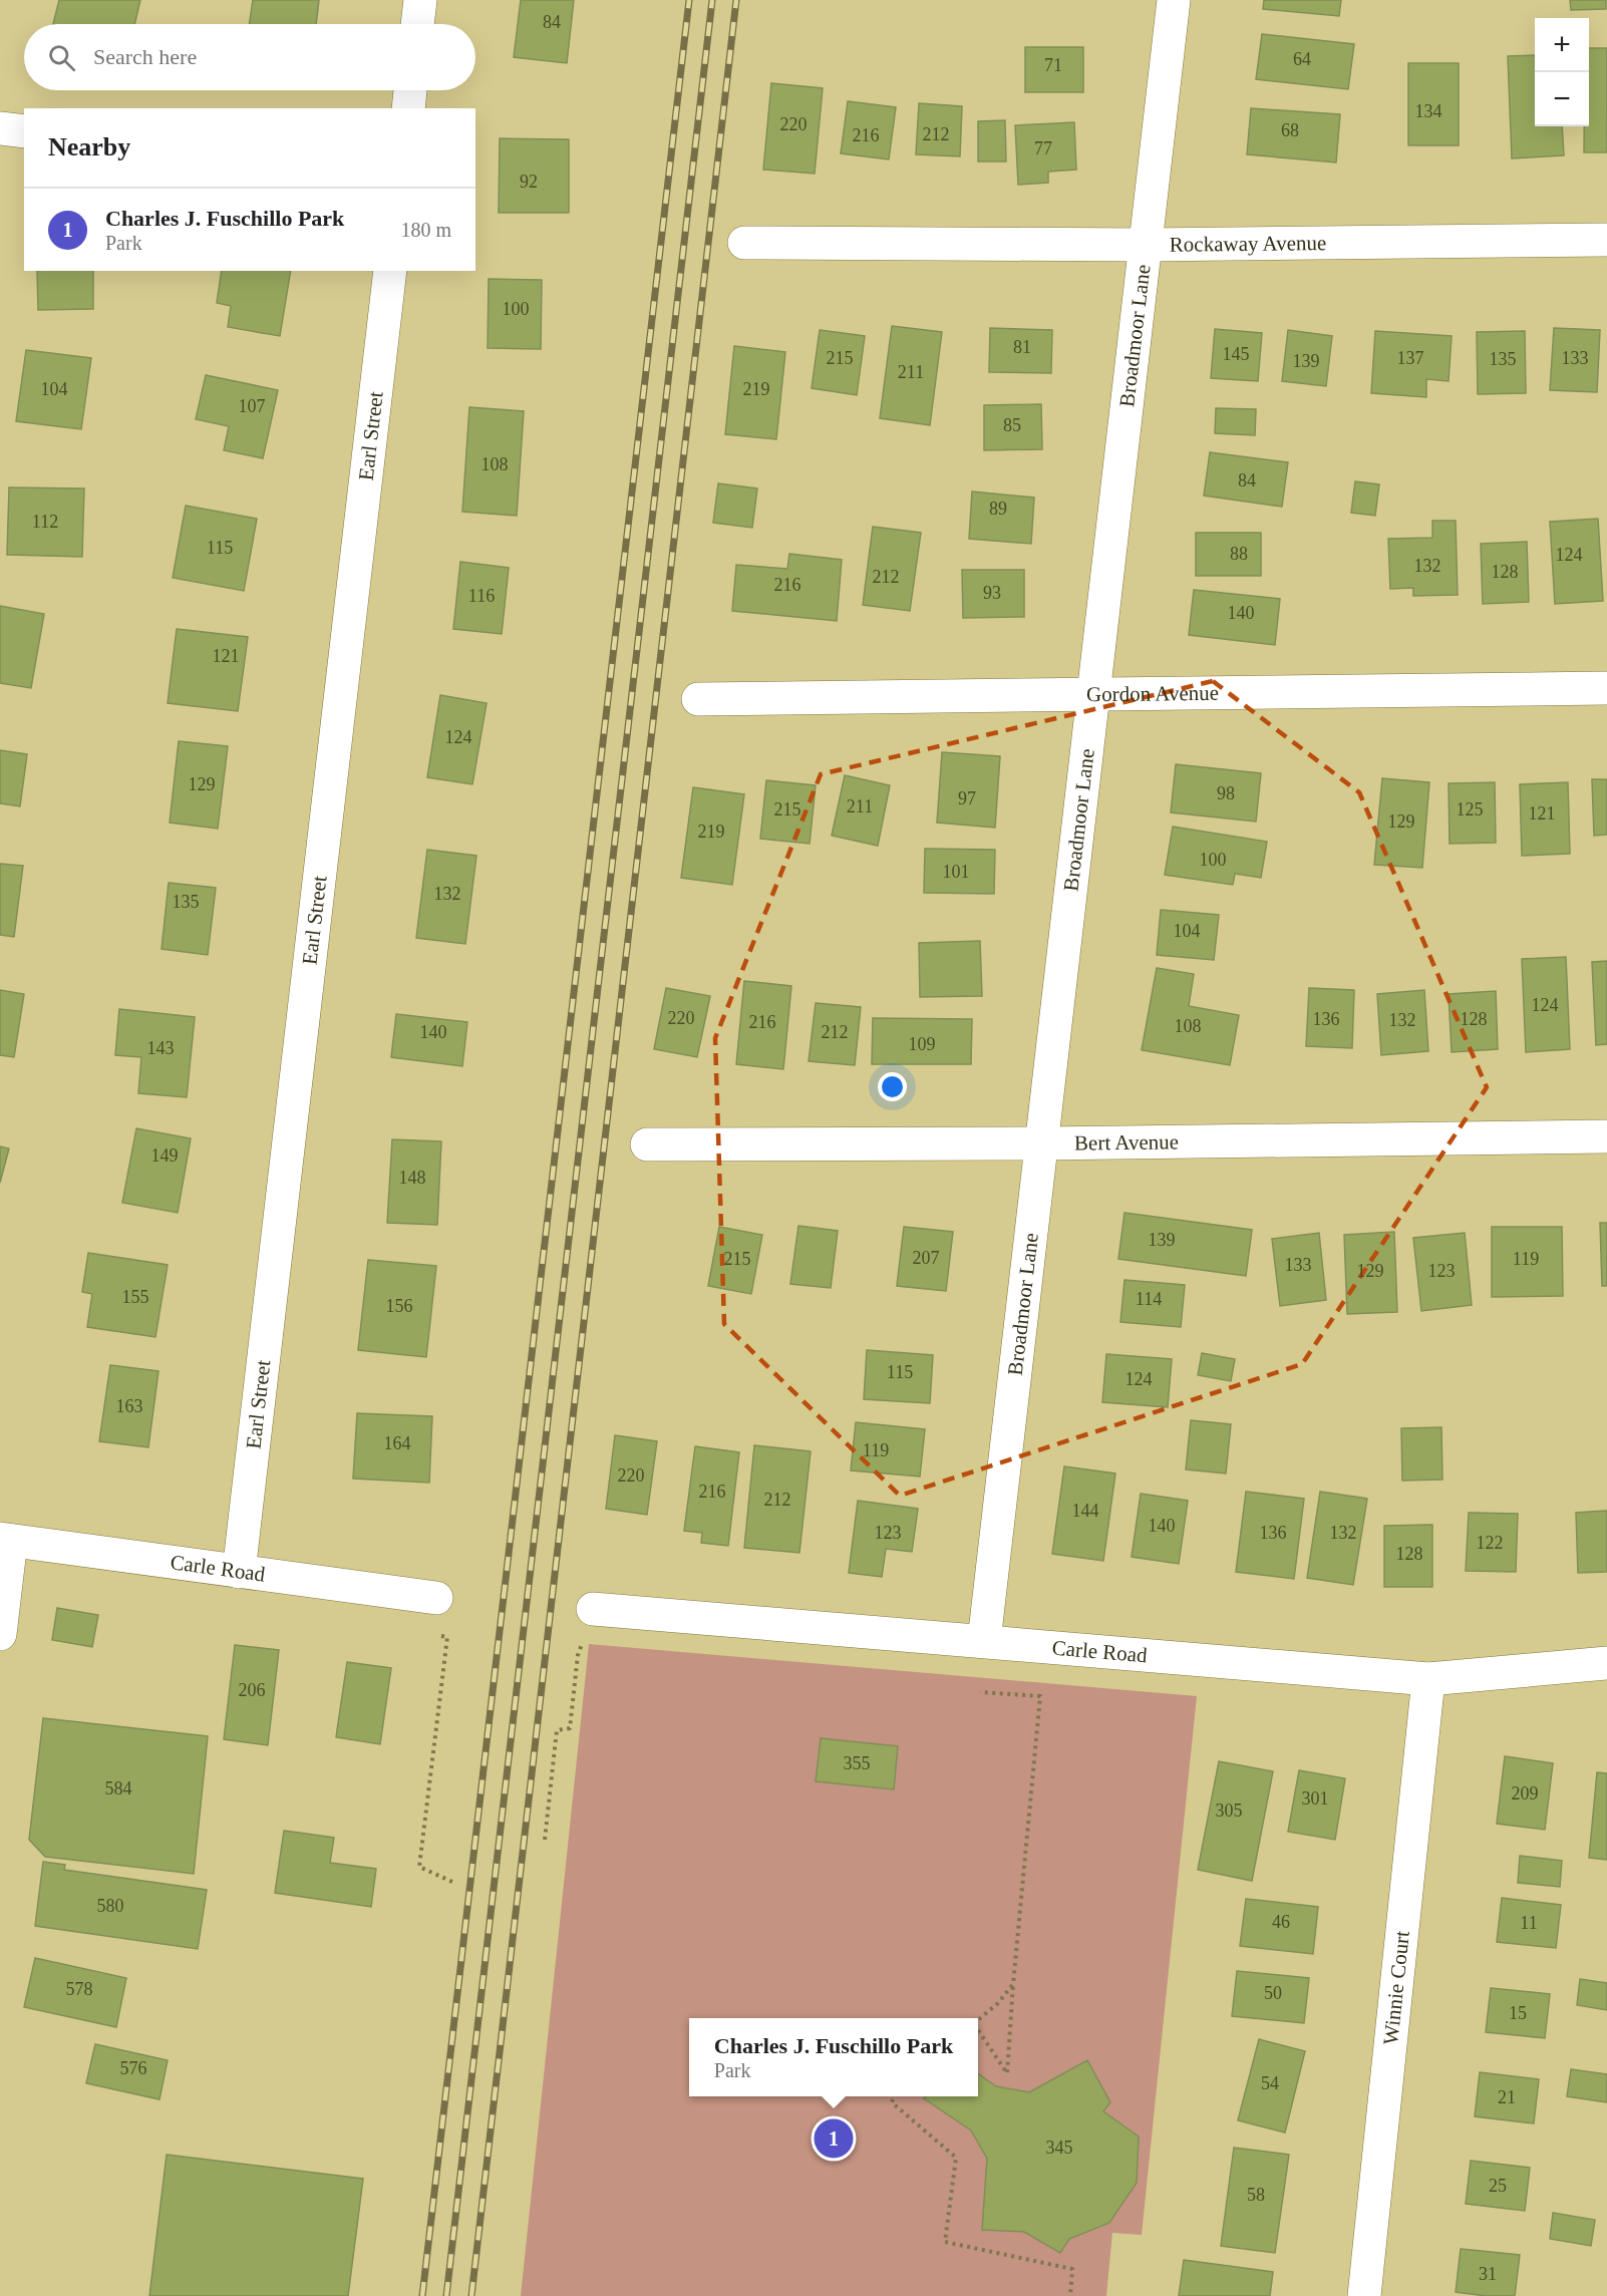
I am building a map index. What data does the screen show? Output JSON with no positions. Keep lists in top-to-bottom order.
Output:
{
  "streets": {
    "street": [
      "Rockaway Avenue",
      "Broadmoor Lane",
      "Earl Street",
      "Gordon Avenue",
      "Bert Avenue",
      "Carle Road",
      "Winnie Court"
    ]
  },
  "crossings": [
    ["Rockaway Avenue", "Broadmoor Lane"],
    ["Broadmoor Lane", "Gordon Avenue"],
    ["Broadmoor Lane", "Bert Avenue"],
    ["Broadmoor Lane", "Carle Road"],
    ["Earl Street", "Carle Road"],
    ["Carle Road", "Winnie Court"]
  ],
  "house_numbers": [
    "84",
    "64",
    "71",
    "134",
    "220",
    "68",
    "212",
    "216",
    "77",
    "92",
    "100",
    "81",
    "145",
    "215",
    "137",
    "133",
    "135",
    "139",
    "211",
    "104",
    "219",
    "107",
    "85",
    "108",
    "84",
    "89",
    "112",
    "115",
    "88",
    "124",
    "132",
    "128",
    "212",
    "216",
    "93",
    "116",
    "140",
    "121",
    "124",
    "129",
    "98",
    "97",
    "211",
    "215",
    "125",
    "121",
    "129",
    "219",
    "100",
    "101",
    "132",
    "135",
    "104",
    "124",
    "220",
    "136",
    "128",
    "132",
    "216",
    "108",
    "140",
    "212",
    "109",
    "143",
    "149",
    "148",
    "139",
    "207",
    "215",
    "119",
    "133",
    "129",
    "123",
    "155",
    "114",
    "156",
    "115",
    "124",
    "163",
    "164",
    "119",
    "220",
    "216",
    "212",
    "144",
    "140",
    "123",
    "136",
    "132",
    "122",
    "128",
    "206",
    "355",
    "584",
    "209",
    "301",
    "305",
    "580",
    "46",
    "11",
    "578",
    "50",
    "15",
    "576",
    "54",
    "21",
    "345",
    "25",
    "58",
    "31"
  ],
  "page": {
    "map_buttons": ["+", "−"],
    "search": "Search here",
    "heading": "Nearby",
    "list": [
      {
        "mark": "1",
        "name": "Charles J. Fuschillo Park",
        "note": "Park",
        "value": "180 m"
      }
    ],
    "popup": ["Charles J. Fuschillo Park", "Park"],
    "pins": "1"
  }
}
